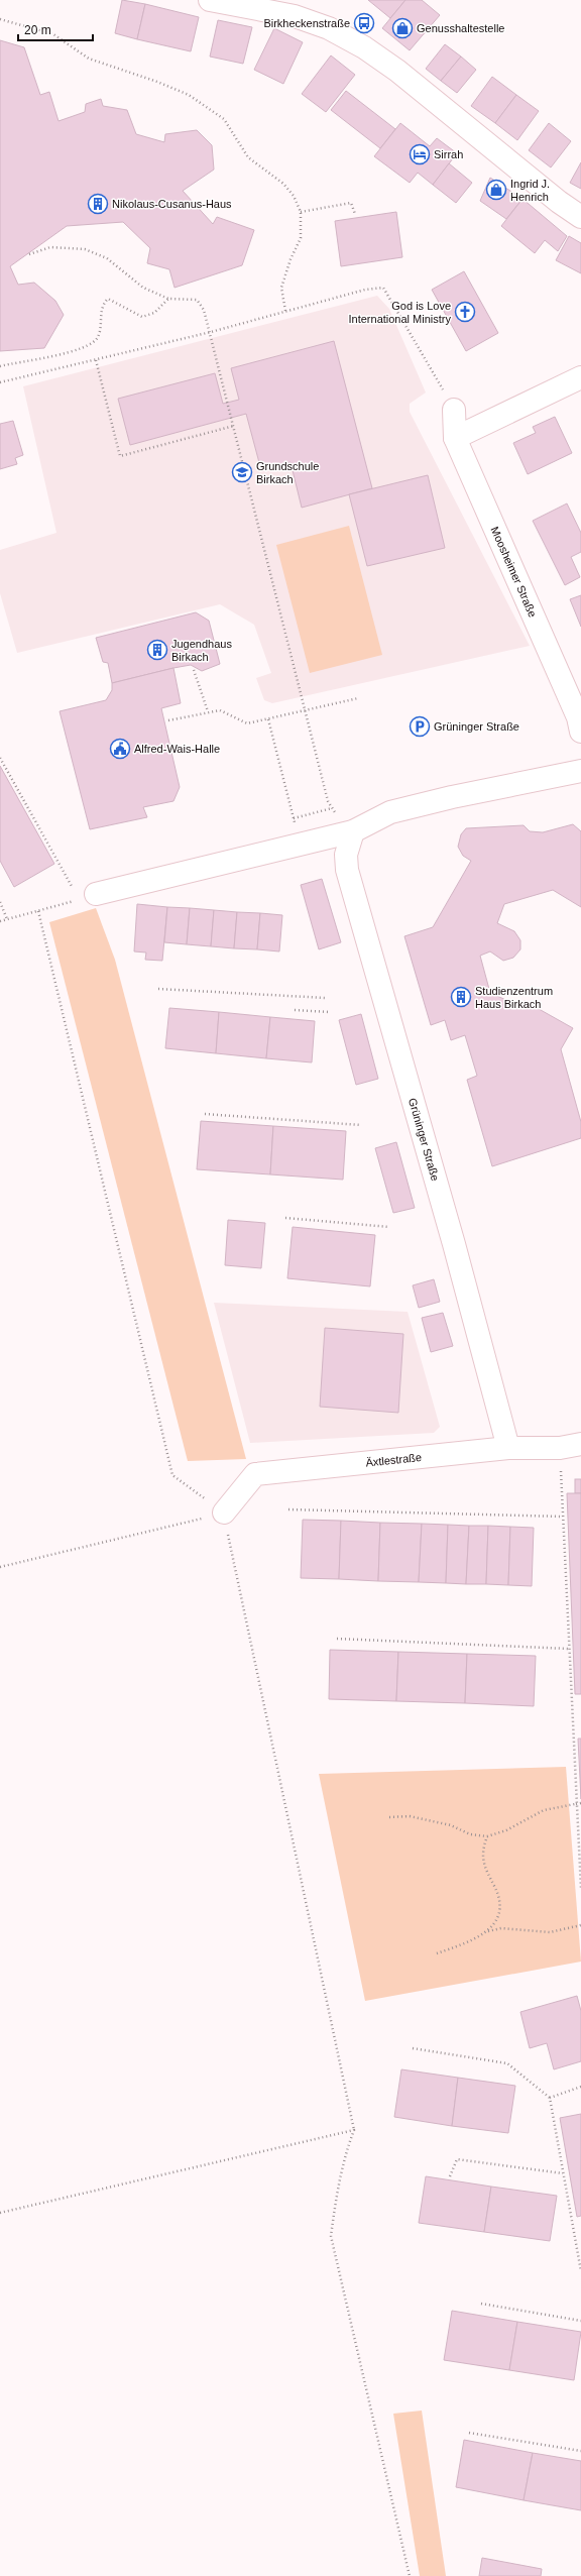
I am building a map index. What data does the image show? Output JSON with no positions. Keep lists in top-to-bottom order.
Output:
{
  "streets": {
    "street": ["Moosheimer Straße", "Grüninger Straße", "Äxtlestraße"]
  },
  "crossings": [
    ["Grüninger Straße", "Äxtlestraße"]
  ],
  "places": {
    "bus stop": ["Birkheckenstraße"],
    "shop": ["Genusshaltestelle", "Ingrid J. Henrich"],
    "hotel": ["Sirrah"],
    "building": ["Nikolaus-Cusanus-Haus", "Jugendhaus Birkach", "Studienzentrum Haus Birkach"],
    "church": ["God is Love International Ministry"],
    "school or university": ["Grundschule Birkach"],
    "parking": ["Grüninger Straße"],
    "public building": ["Alfred-Wais-Halle"]
  },
  "scale_bar": "20 m"
}
